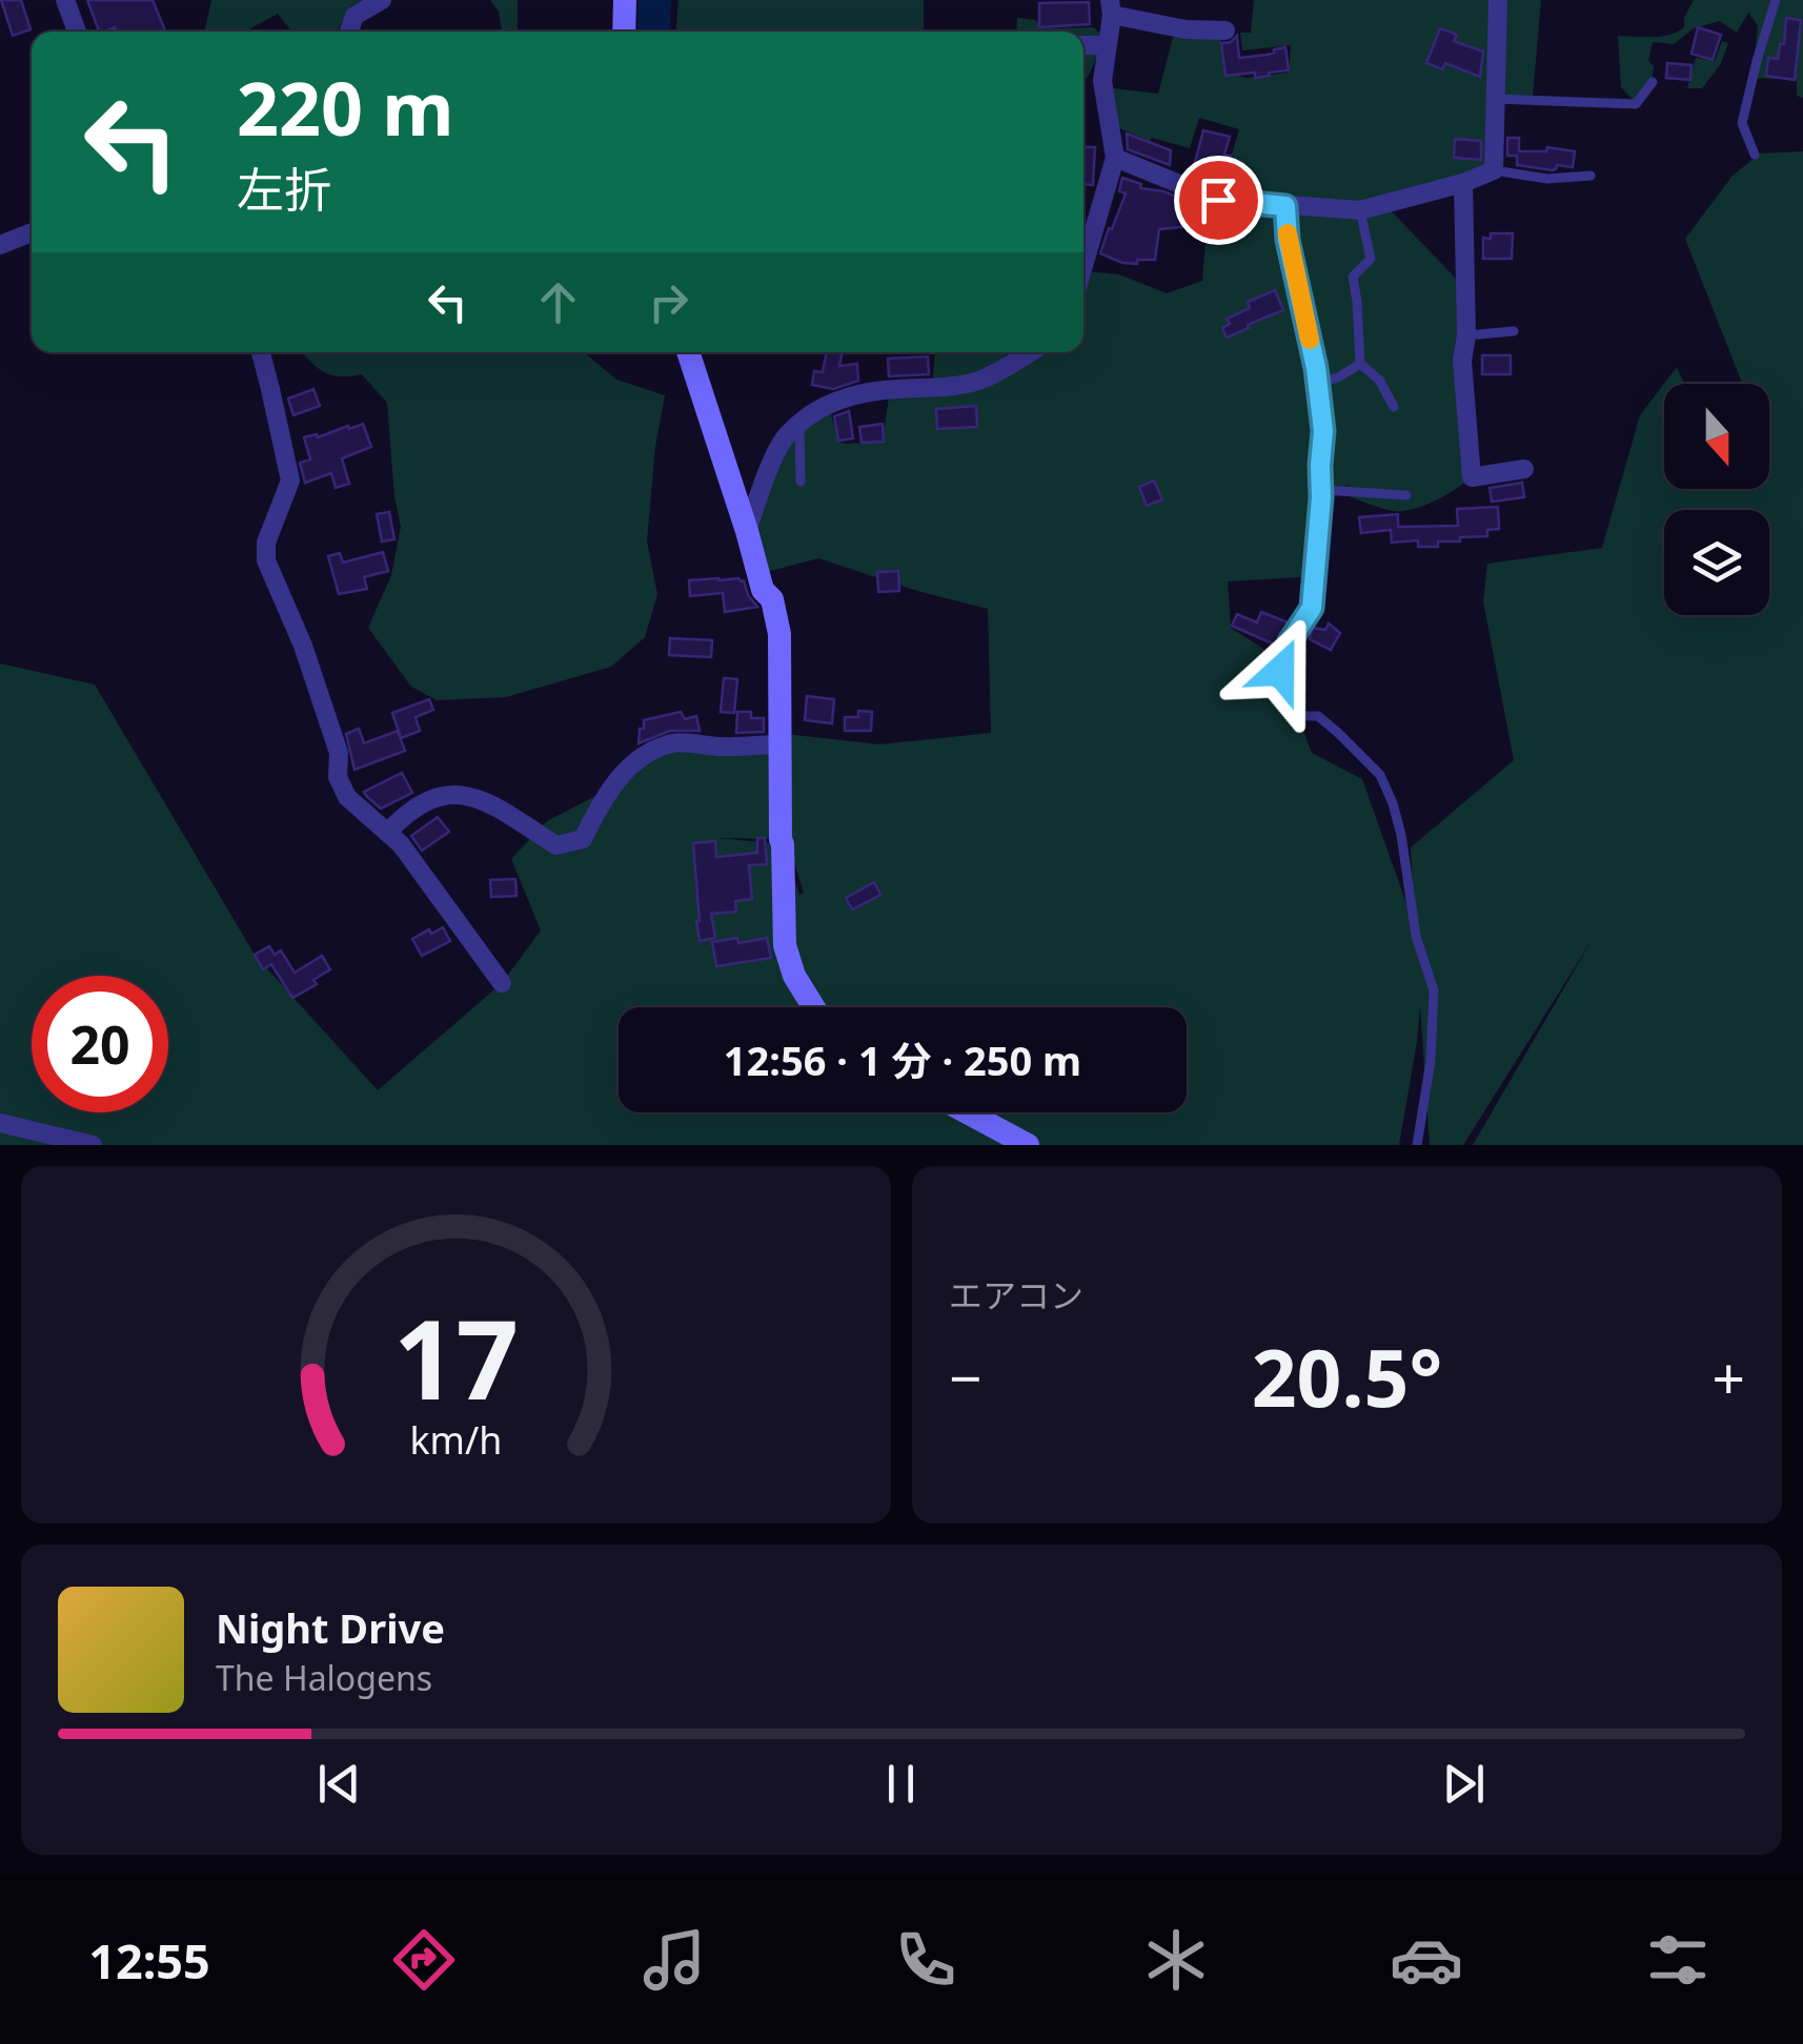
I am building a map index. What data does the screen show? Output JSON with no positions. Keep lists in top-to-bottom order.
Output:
{
  "north": "bottom",
  "page": {
    "turn": ["220 m", "左折"],
    "limit": "20",
    "trip": "12:56 · 1 分 · 250 m",
    "tile": "エアコン",
    "heat": ["−", "20.5°", "+"],
    "song": ["Night Drive", "The Halogens"],
    "tabs": "12:55",
    "gauge": ["17", "km/h"]
  }
}
